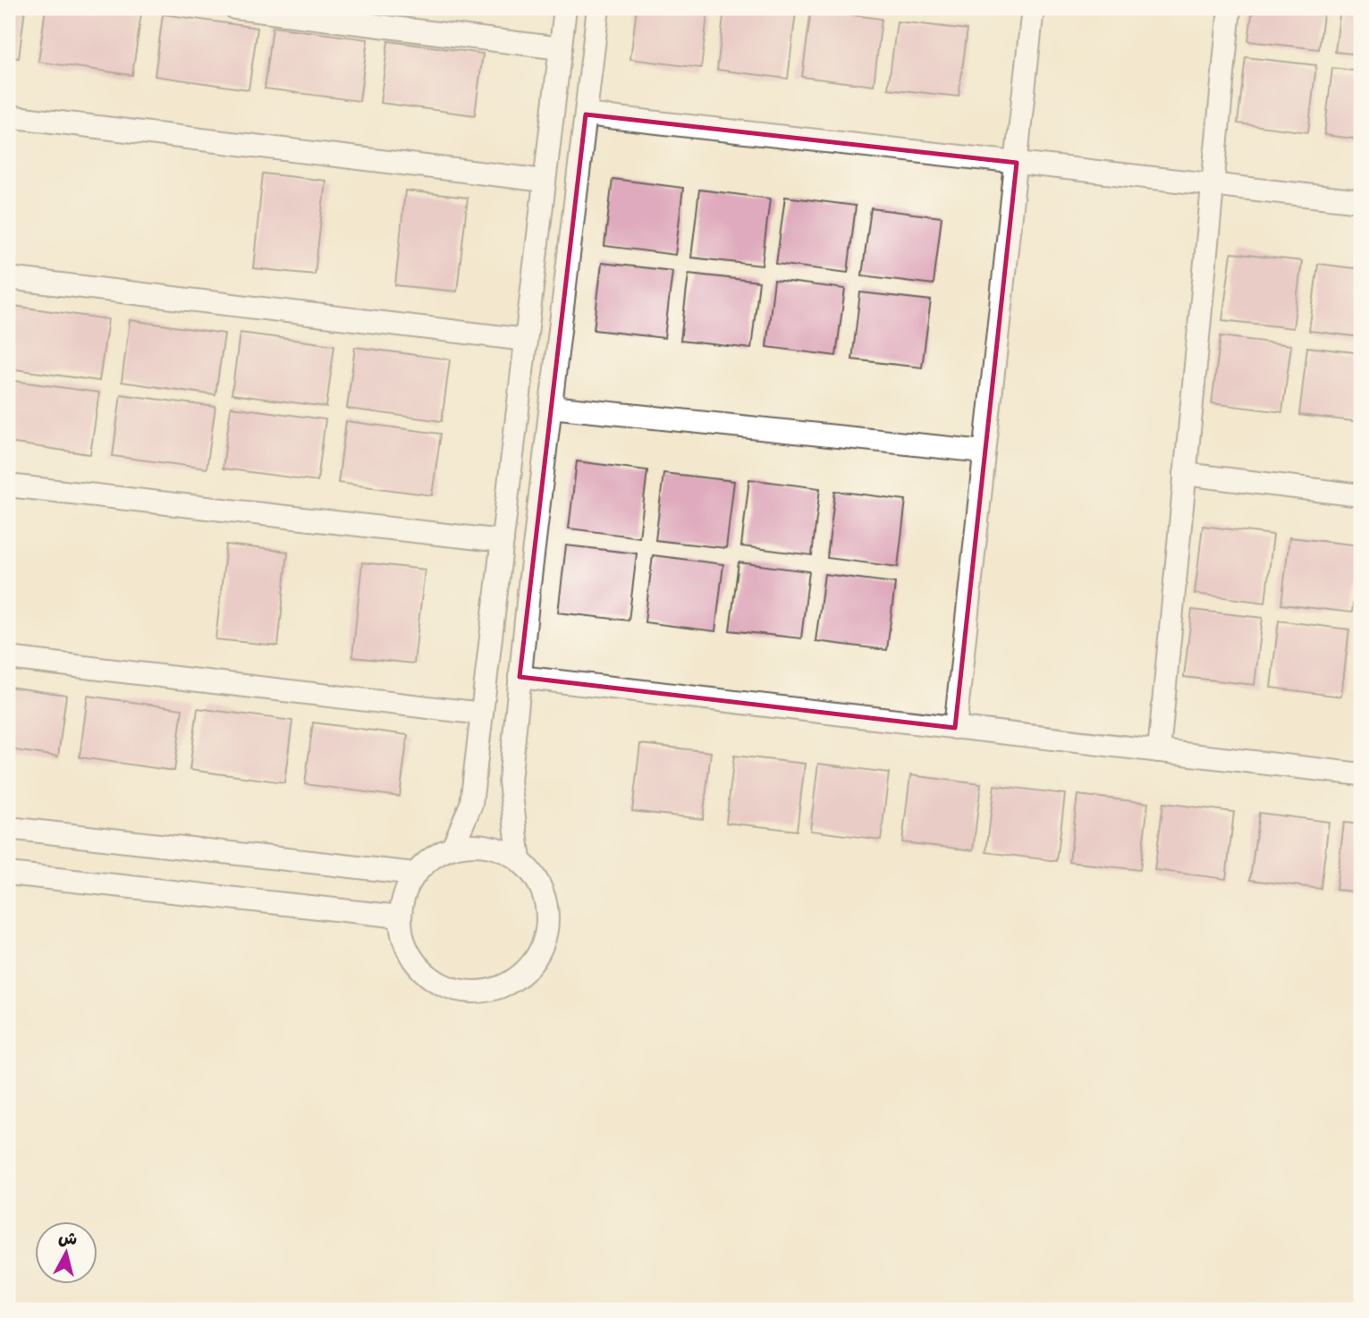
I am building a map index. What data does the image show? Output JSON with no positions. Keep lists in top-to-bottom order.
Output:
{
  "north": "top"
}
